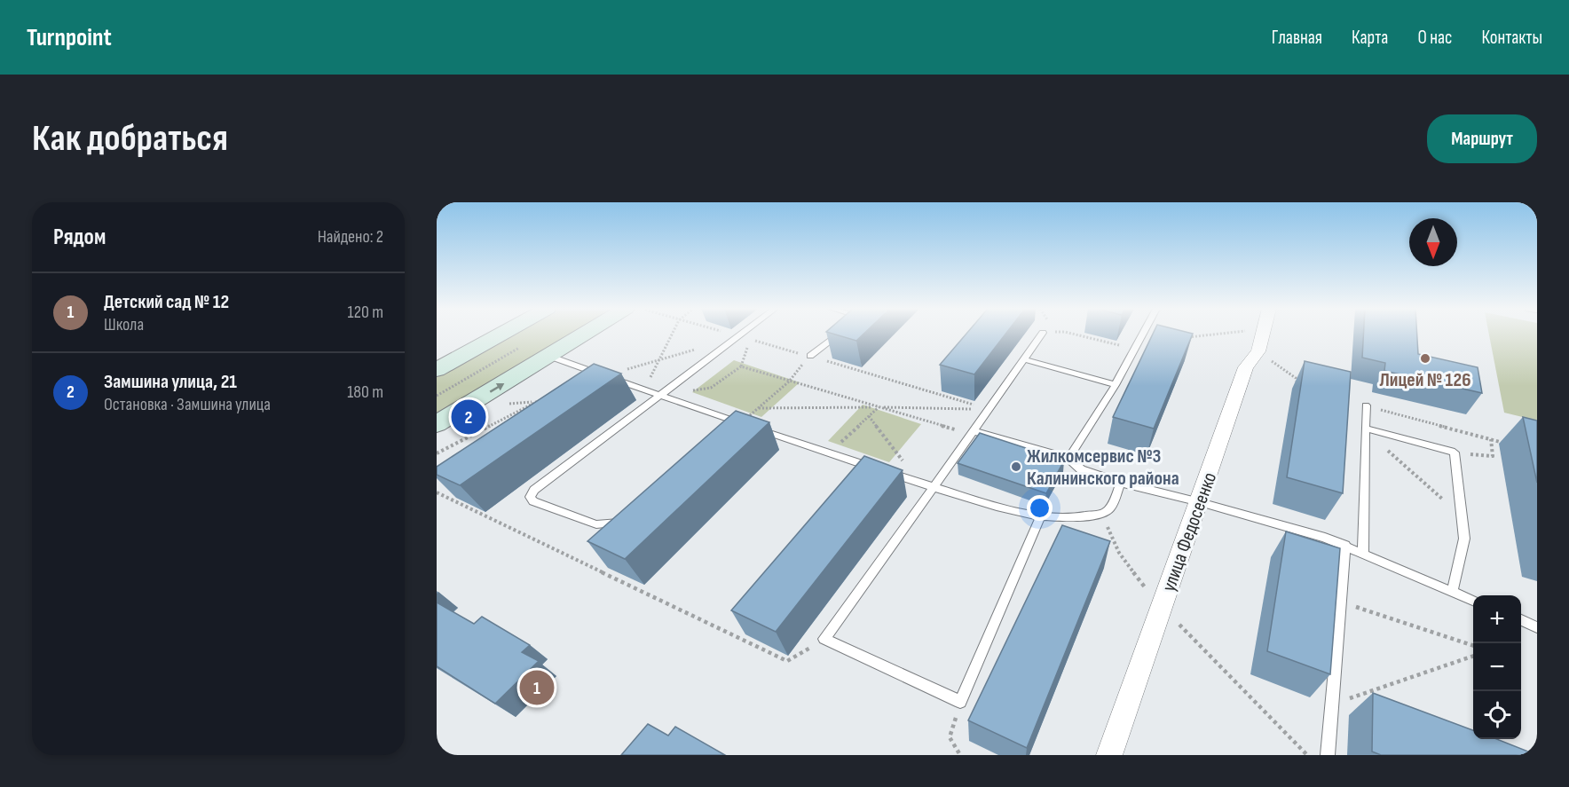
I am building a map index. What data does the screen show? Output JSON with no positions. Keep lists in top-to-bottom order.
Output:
{
  "streets": {
    "street": ["улица Федосеенко"]
  },
  "places": ["Лицей № 126", "Жилкомсервис №3 Калининского района"],
  "north": "bottom",
  "page": {
    "header": "Turnpoint",
    "nav": [
      "Главная",
      "Карта",
      "О нас",
      "Контакты"
    ],
    "buttons": "Маршрут",
    "title": "Как добраться",
    "heading": ["Рядом", "Найдено: 2"],
    "list": [
      {
        "mark": "1",
        "name": "Детский сад № 12",
        "note": "Школа",
        "value": "120 m"
      },
      {
        "mark": "2",
        "name": "Замшина улица, 21",
        "note": "Остановка · Замшина улица",
        "value": "180 m"
      }
    ],
    "pins": ["2", "1"],
    "map_buttons": ["+", "−"]
  }
}
